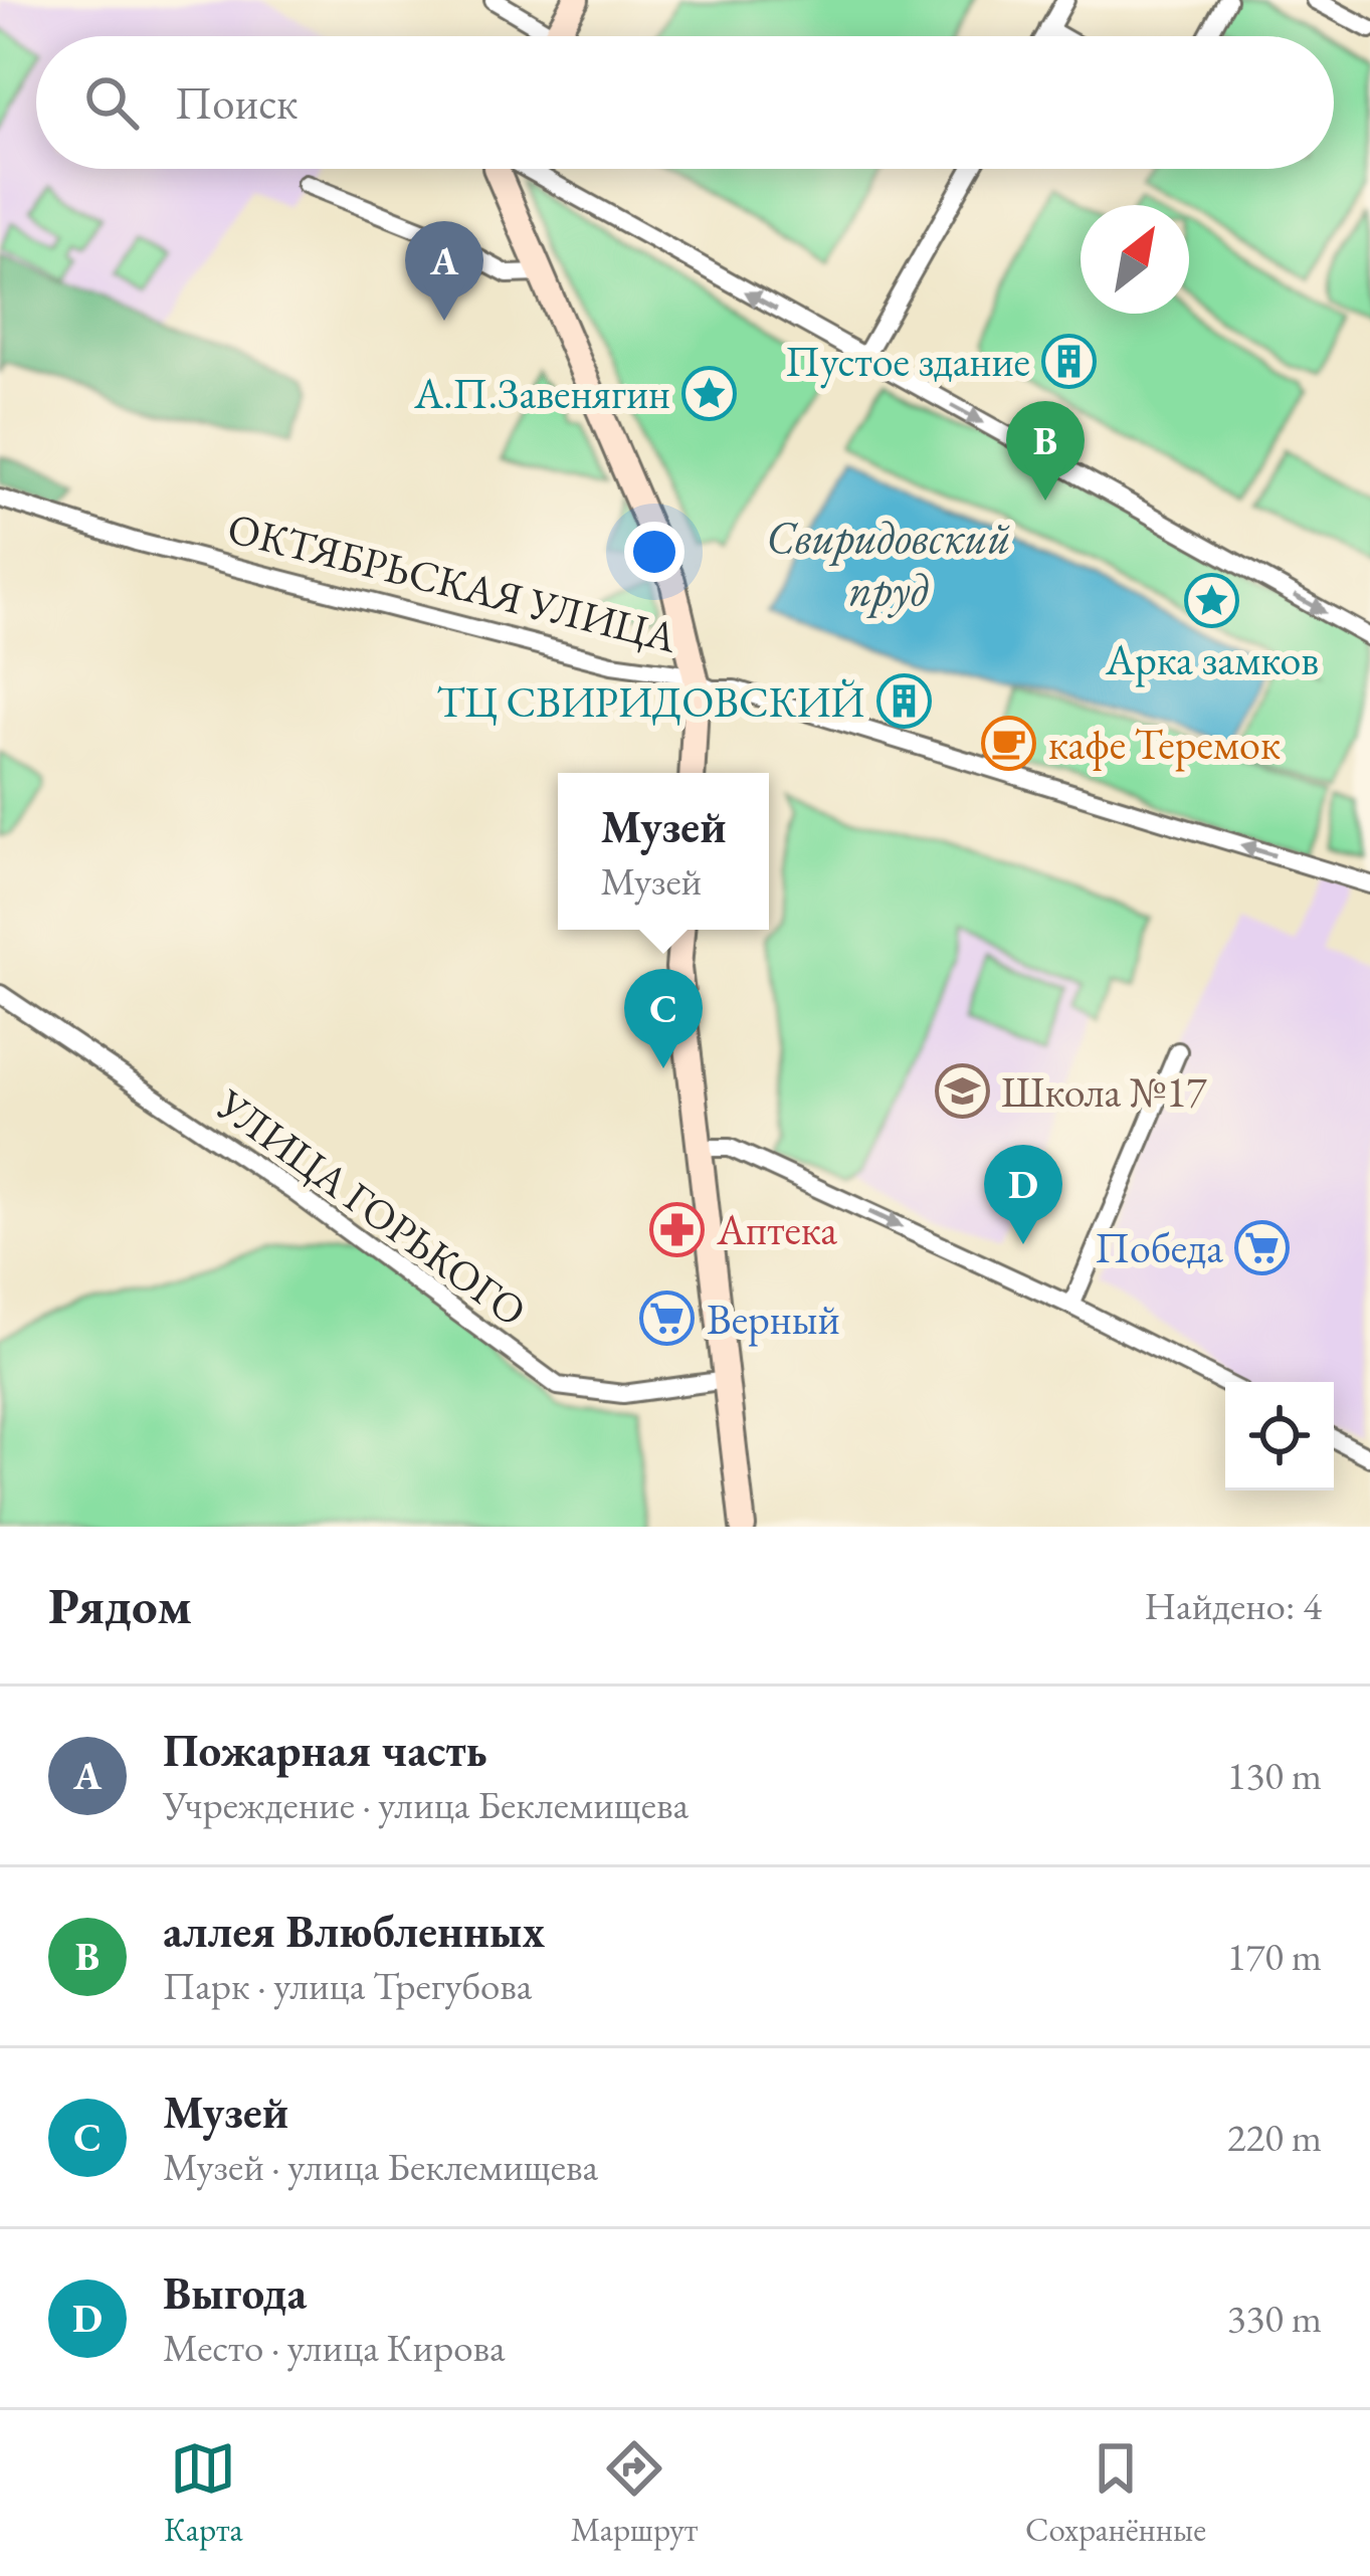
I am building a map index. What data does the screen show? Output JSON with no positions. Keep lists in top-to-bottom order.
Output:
{
  "streets": {
    "street": ["ОКТЯБРЬСКАЯ УЛИЦА", "УЛИЦА ГОРЬКОГО"]
  },
  "one_way": ["ОКТЯБРЬСКАЯ УЛИЦА"],
  "water": ["Свиридовский пруд"],
  "places": {
    "building": ["Пустое здание", "ТЦ СВИРИДОВСКИЙ"],
    "place": ["А.П.Завенягин", "Арка замков"],
    "cafe": ["кафе Теремок"],
    "school or university": ["Школа №17"],
    "pharmacy": ["Аптека"],
    "supermarket": ["Победа", "Верный"]
  },
  "north": "top right",
  "page": {
    "search": "Поиск",
    "pins": [
      "A",
      "B",
      "C",
      "D"
    ],
    "popup": ["Музей", "Музей"],
    "heading": ["Рядом", "Найдено: 4"],
    "list": [
      {
        "mark": "A",
        "name": "Пожарная часть",
        "note": "Учреждение · улица Беклемищева",
        "value": "130 m"
      },
      {
        "mark": "B",
        "name": "аллея Влюбленных",
        "note": "Парк · улица Трегубова",
        "value": "170 m"
      },
      {
        "mark": "C",
        "name": "Музей",
        "note": "Музей · улица Беклемищева",
        "value": "220 m"
      },
      {
        "mark": "D",
        "name": "Выгода",
        "note": "Место · улица Кирова",
        "value": "330 m"
      }
    ],
    "nav": ["Карта", "Маршрут", "Сохранённые"]
  }
}
